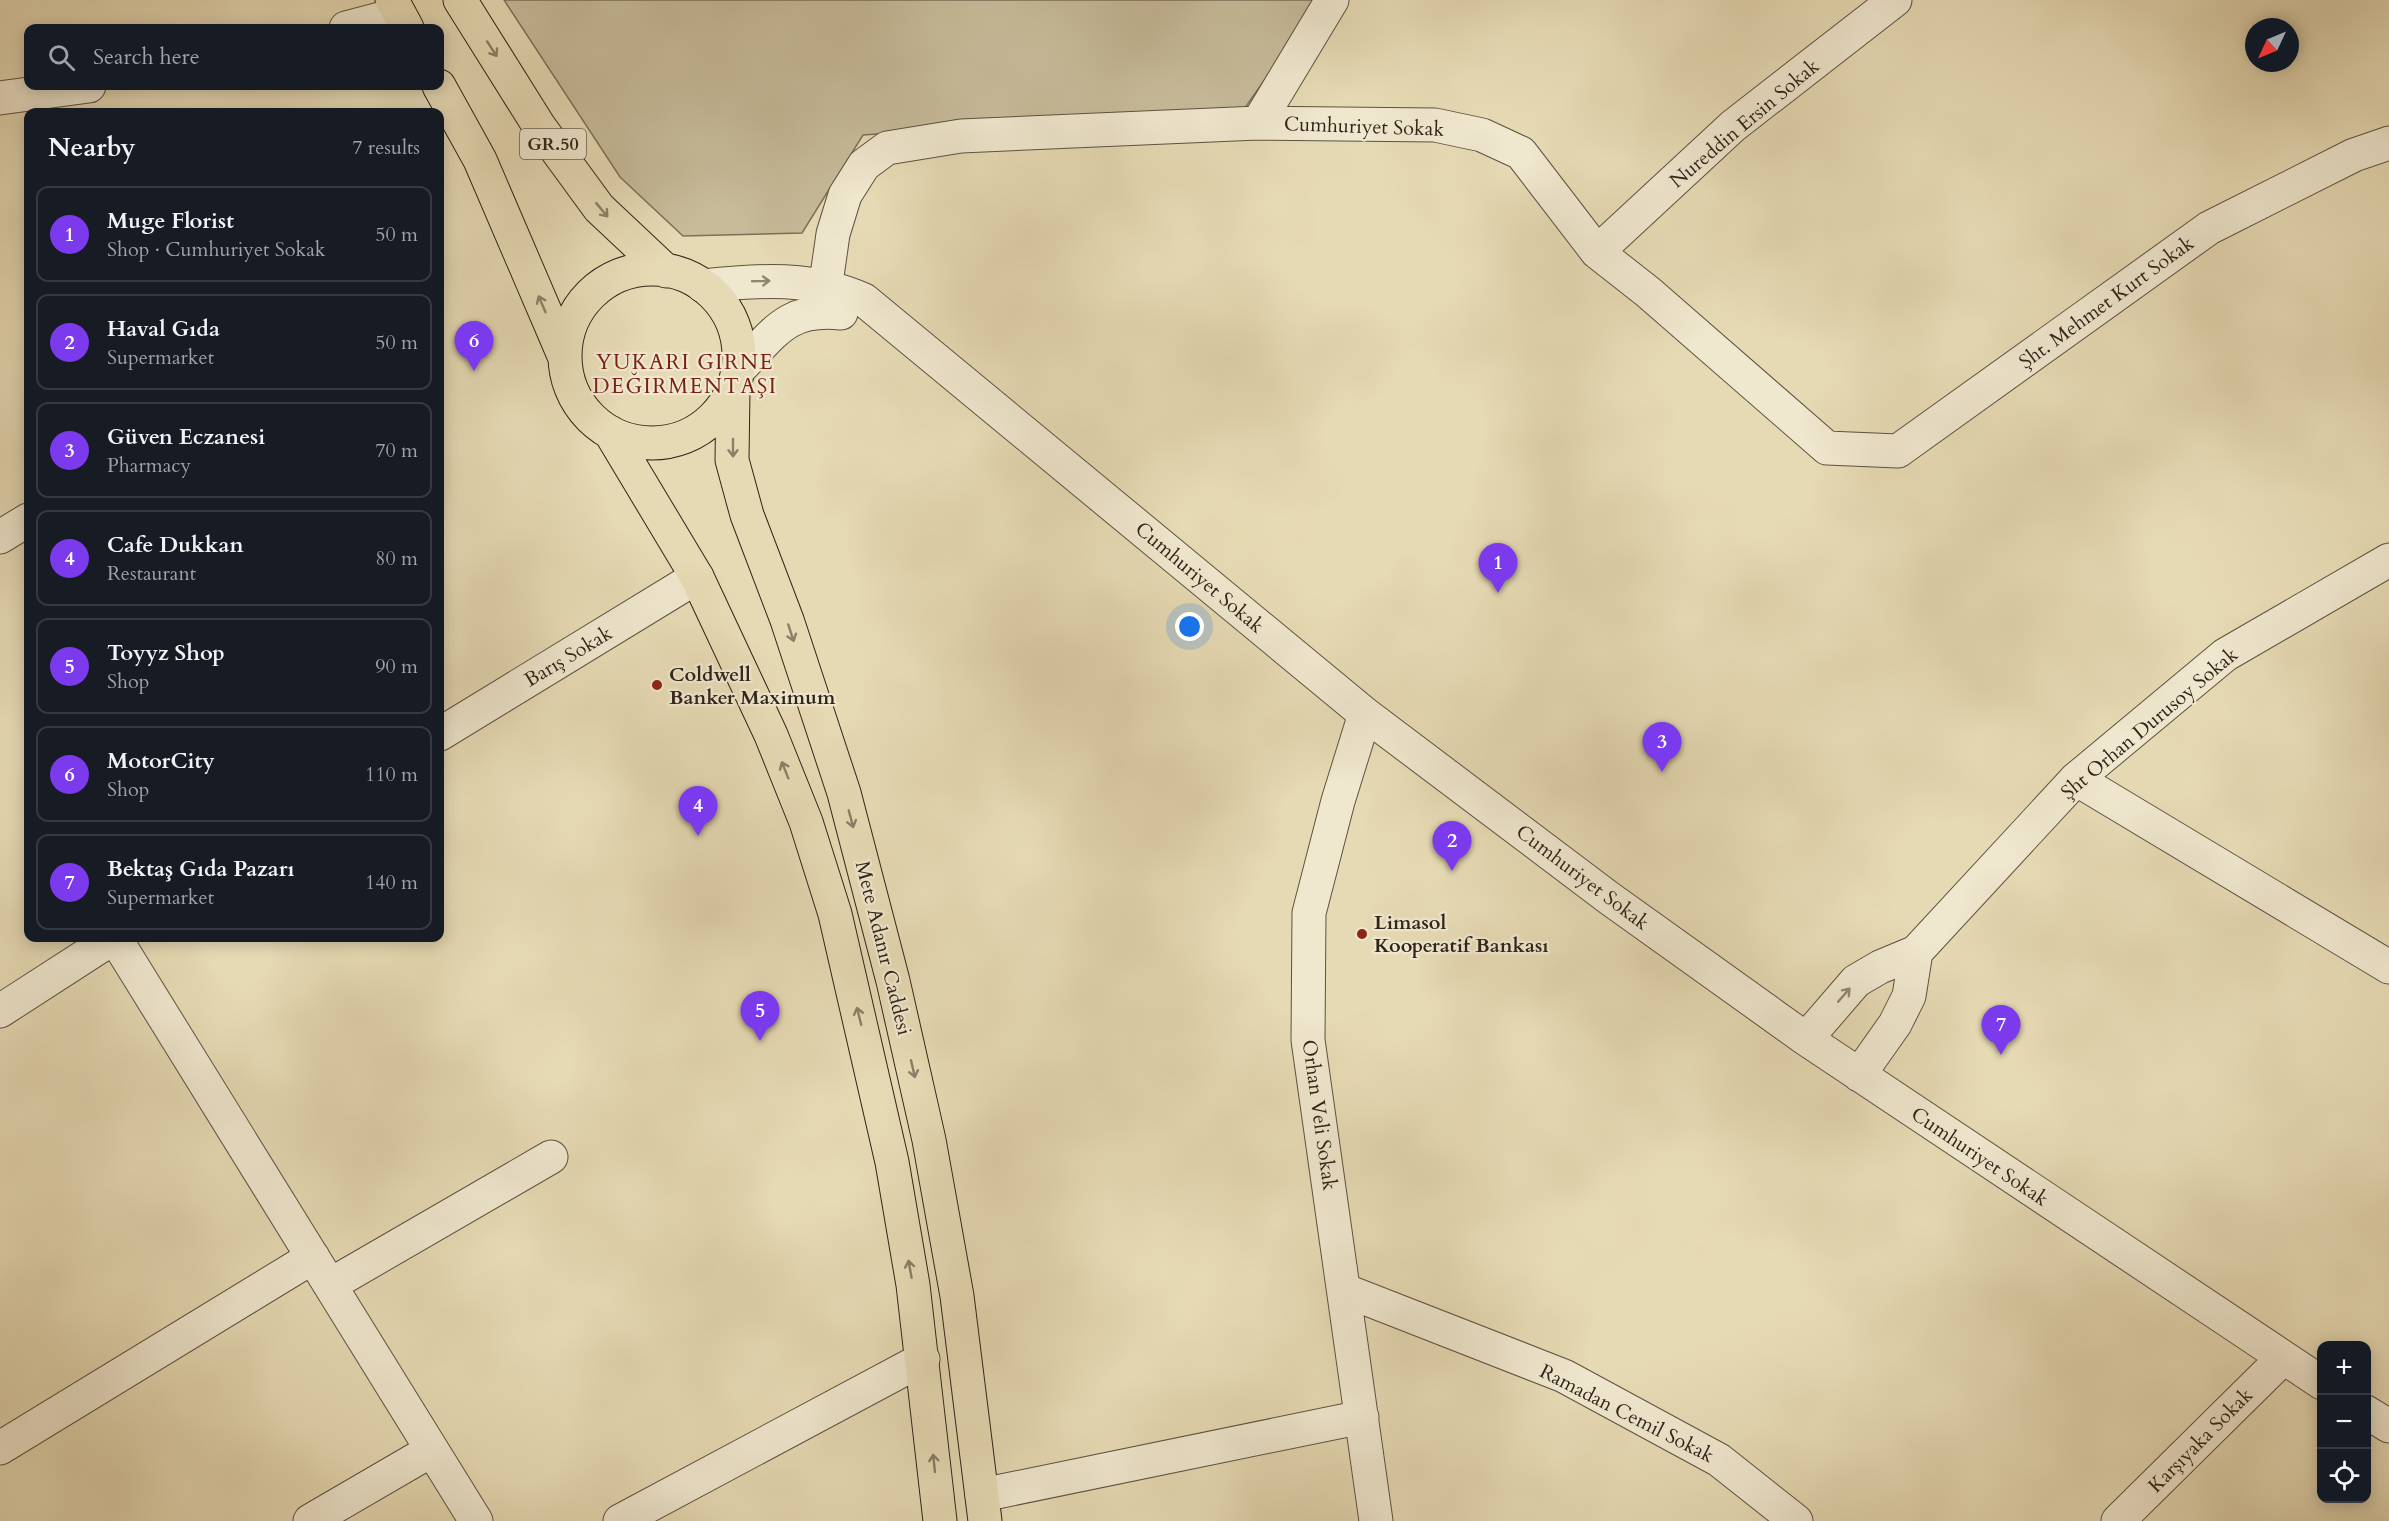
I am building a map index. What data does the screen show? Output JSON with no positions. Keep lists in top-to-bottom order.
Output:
{
  "streets": {
    "main road": ["GR.50", "Mete Adanır Caddesi"],
    "street": [
      "Nureddin Ersin Sokak",
      "Cumhuriyet Sokak",
      "Şht. Mehmet Kurt Sokak",
      "Barış Sokak",
      "Şht Orhan Durusoy Sokak",
      "Orhan Veli Sokak",
      "Ramadan Cemil Sokak",
      "Karşıyaka Sokak"
    ]
  },
  "crossings": [
    ["Nureddin Ersin Sokak", "Cumhuriyet Sokak"],
    ["Cumhuriyet Sokak", "Şht. Mehmet Kurt Sokak"],
    ["Cumhuriyet Sokak", "Şht Orhan Durusoy Sokak"],
    ["Cumhuriyet Sokak", "Orhan Veli Sokak"],
    ["Cumhuriyet Sokak", "Karşıyaka Sokak"],
    ["GR.50", "Mete Adanır Caddesi"],
    ["Barış Sokak", "Mete Adanır Caddesi"],
    ["Orhan Veli Sokak", "Ramadan Cemil Sokak"]
  ],
  "districts": ["YUKARI GIRNE DEĞIRMENTAŞI"],
  "places": ["Coldwell Banker Maximum", "Limasol Kooperatif Bankası"],
  "north": "bottom left",
  "page": {
    "search": "Search here",
    "heading": ["Nearby", "7 results"],
    "list": [
      {
        "mark": "1",
        "name": "Muge Florist",
        "note": "Shop · Cumhuriyet Sokak",
        "value": "50 m"
      },
      {
        "mark": "2",
        "name": "Haval Gıda",
        "note": "Supermarket",
        "value": "50 m"
      },
      {
        "mark": "3",
        "name": "Güven Eczanesi",
        "note": "Pharmacy",
        "value": "70 m"
      },
      {
        "mark": "4",
        "name": "Cafe Dukkan",
        "note": "Restaurant",
        "value": "80 m"
      },
      {
        "mark": "5",
        "name": "Toyyz Shop",
        "note": "Shop",
        "value": "90 m"
      },
      {
        "mark": "6",
        "name": "MotorCity",
        "note": "Shop",
        "value": "110 m"
      },
      {
        "mark": "7",
        "name": "Bektaş Gıda Pazarı",
        "note": "Supermarket",
        "value": "140 m"
      }
    ],
    "pins": [
      "6",
      "1",
      "3",
      "4",
      "2",
      "5",
      "7"
    ],
    "map_buttons": ["+", "−"]
  }
}
